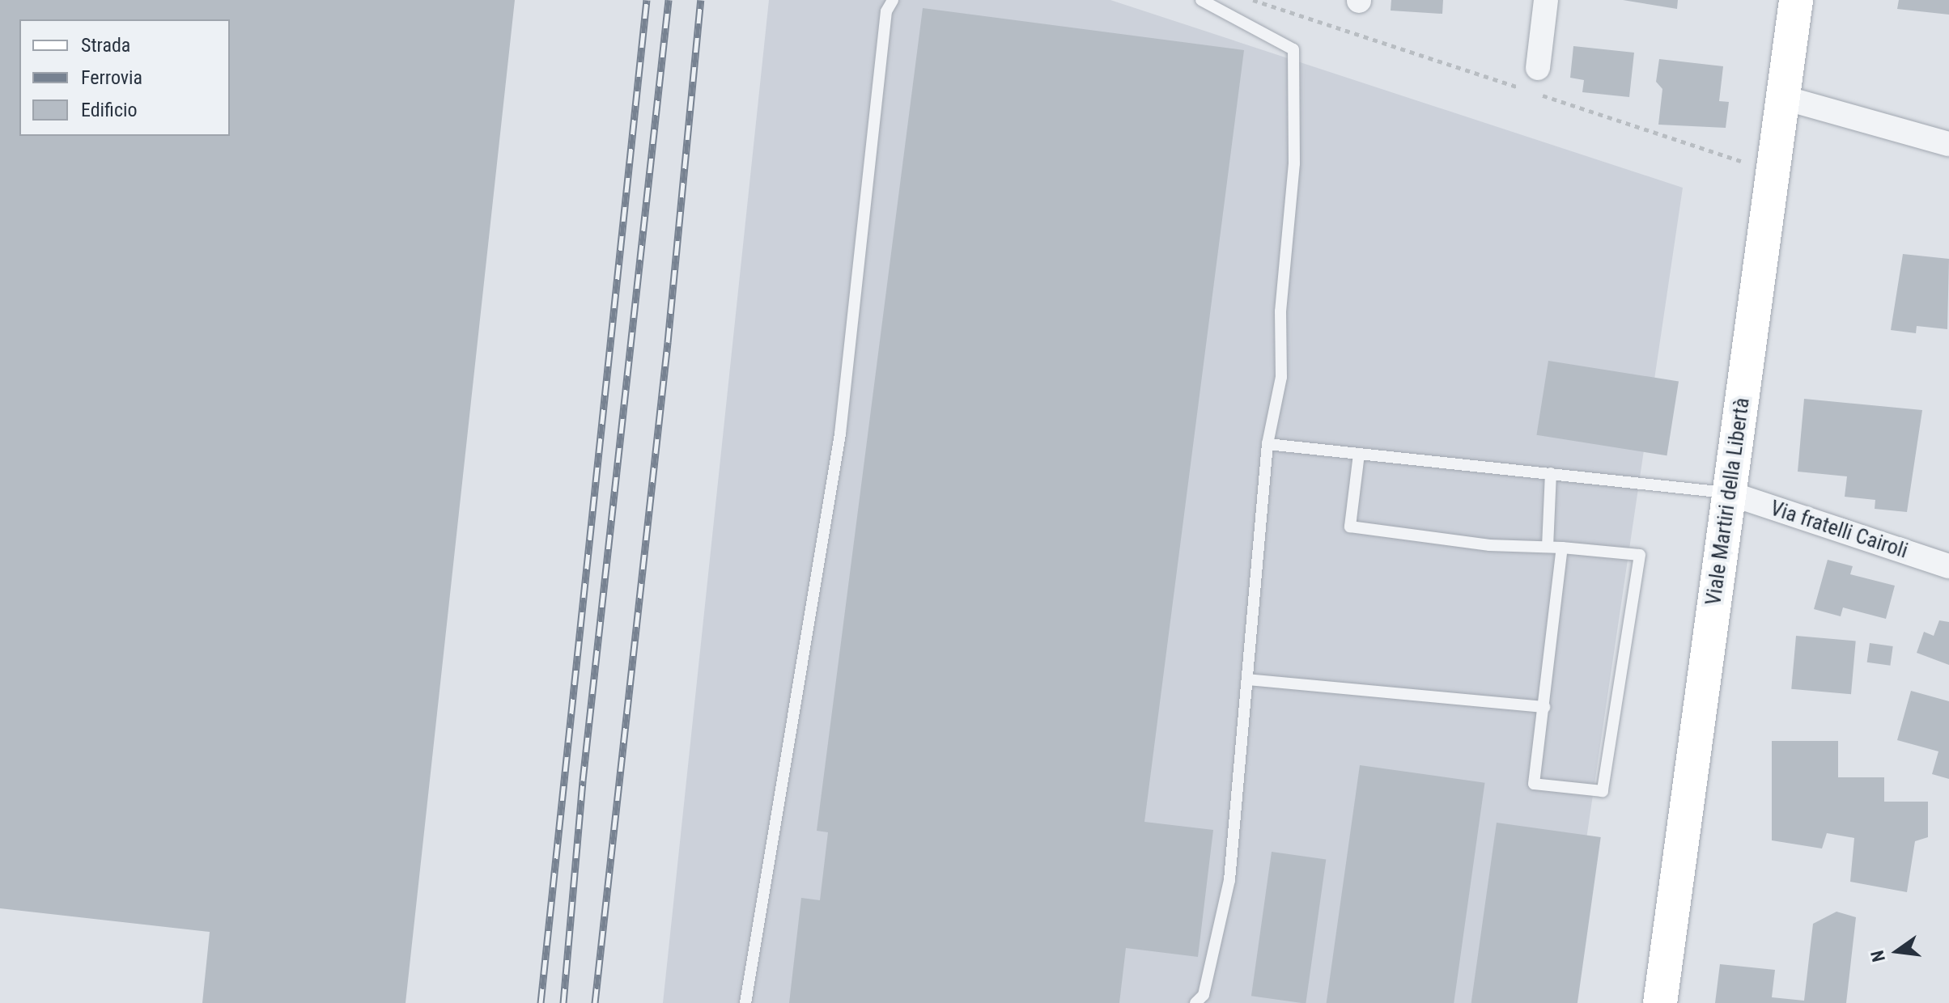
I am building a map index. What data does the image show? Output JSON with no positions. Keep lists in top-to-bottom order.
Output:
{
  "streets": {
    "street": ["Viale Martiri della Libertà", "Via fratelli Cairoli"]
  },
  "crossings": [
    ["Viale Martiri della Libertà", "Via fratelli Cairoli"]
  ],
  "legend": ["Strada", "Ferrovia", "Edificio"],
  "north": "left"
}
